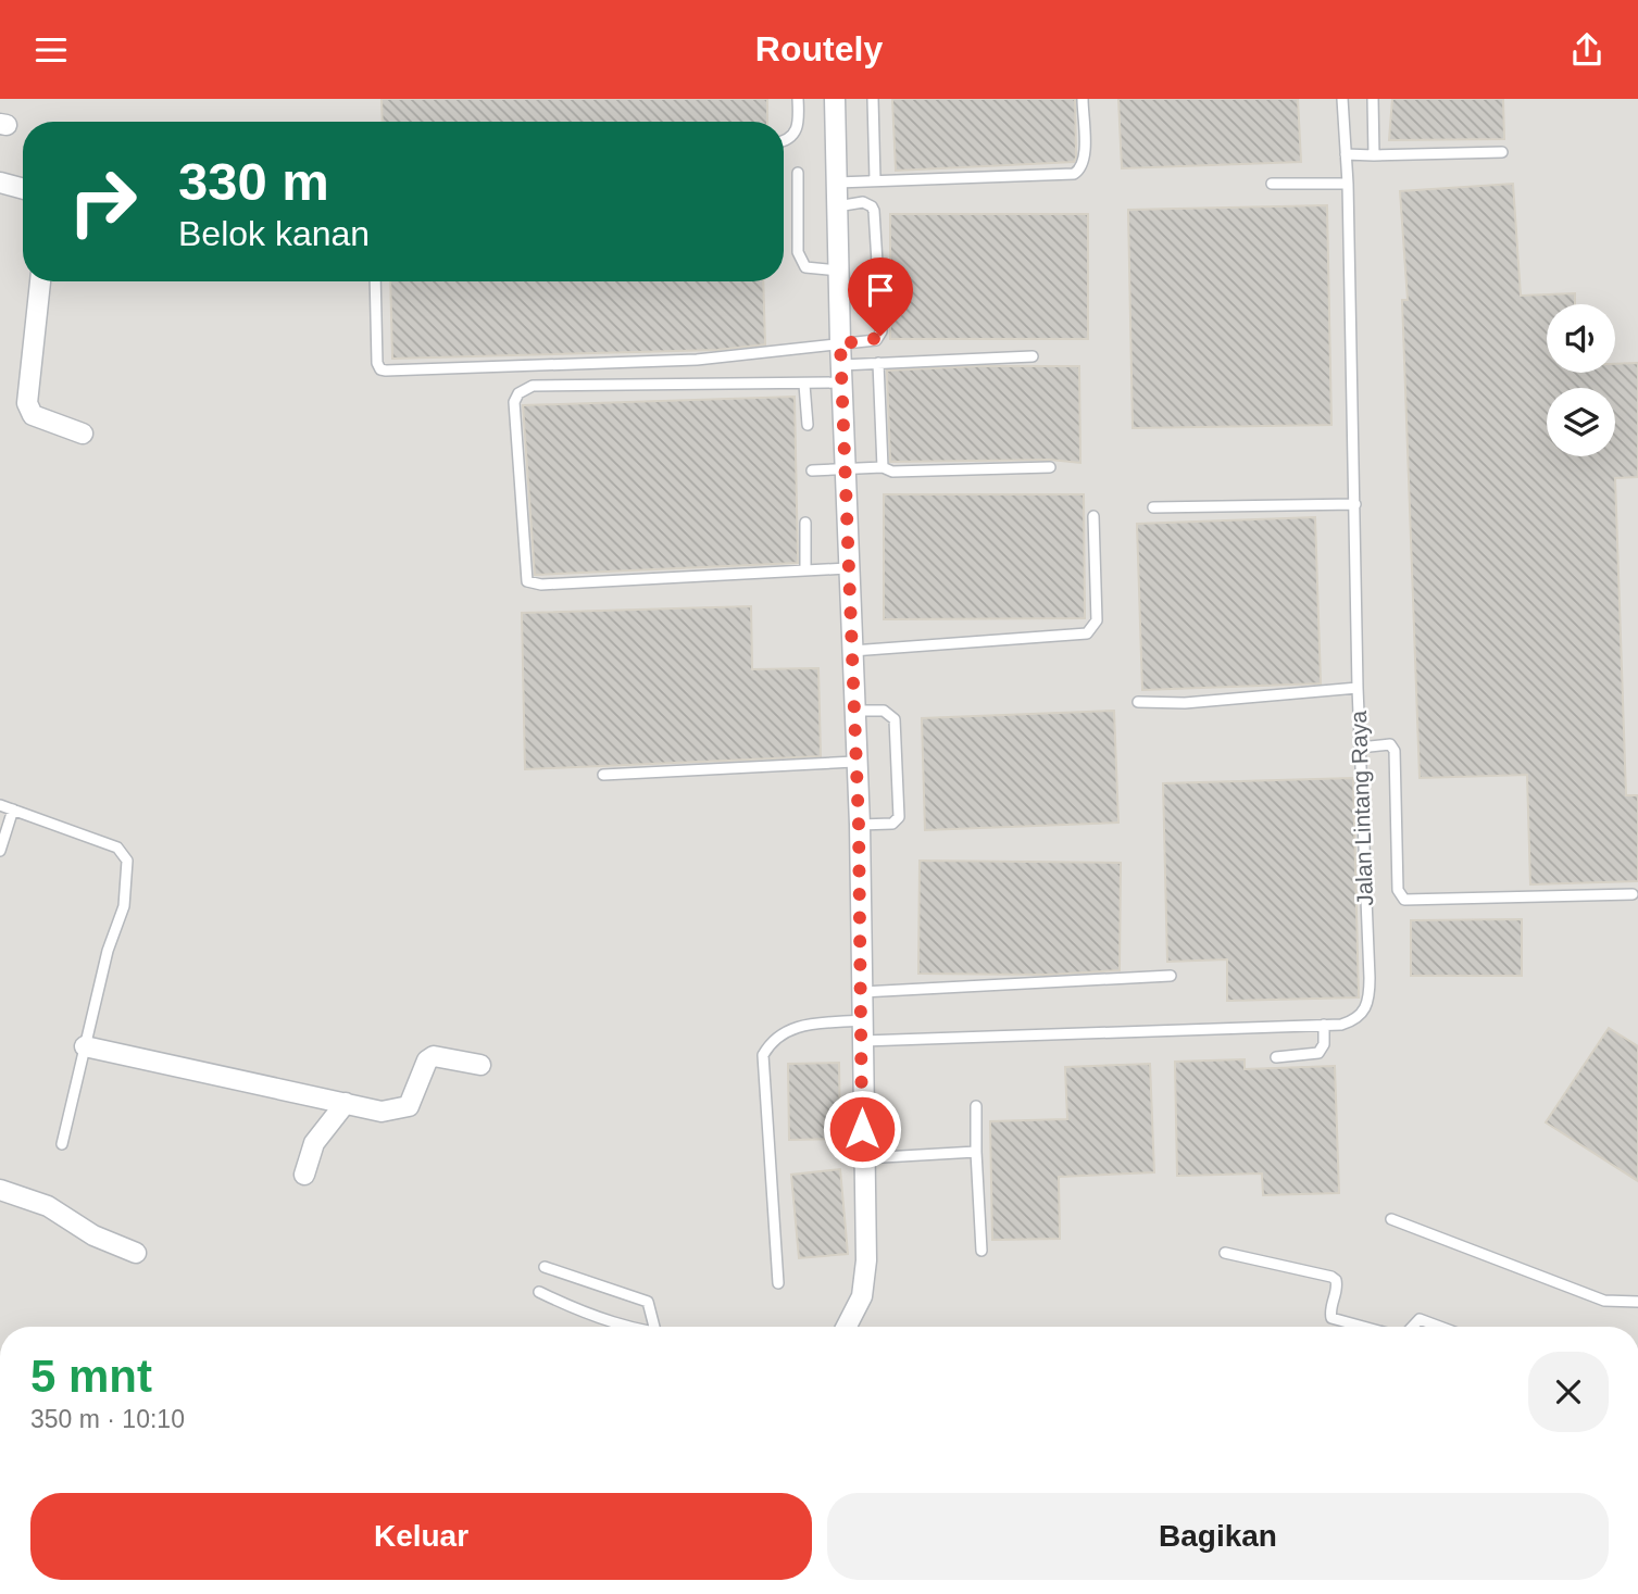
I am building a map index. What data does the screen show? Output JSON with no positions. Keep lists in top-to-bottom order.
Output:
{
  "streets": {
    "lane": ["Jalan Lintang Raya"]
  },
  "page": {
    "header": "Routely",
    "turn": ["330 m", "Belok kanan"],
    "heading": ["5 mnt", "350 m · 10:10"],
    "buttons": ["Keluar", "Bagikan"]
  }
}
